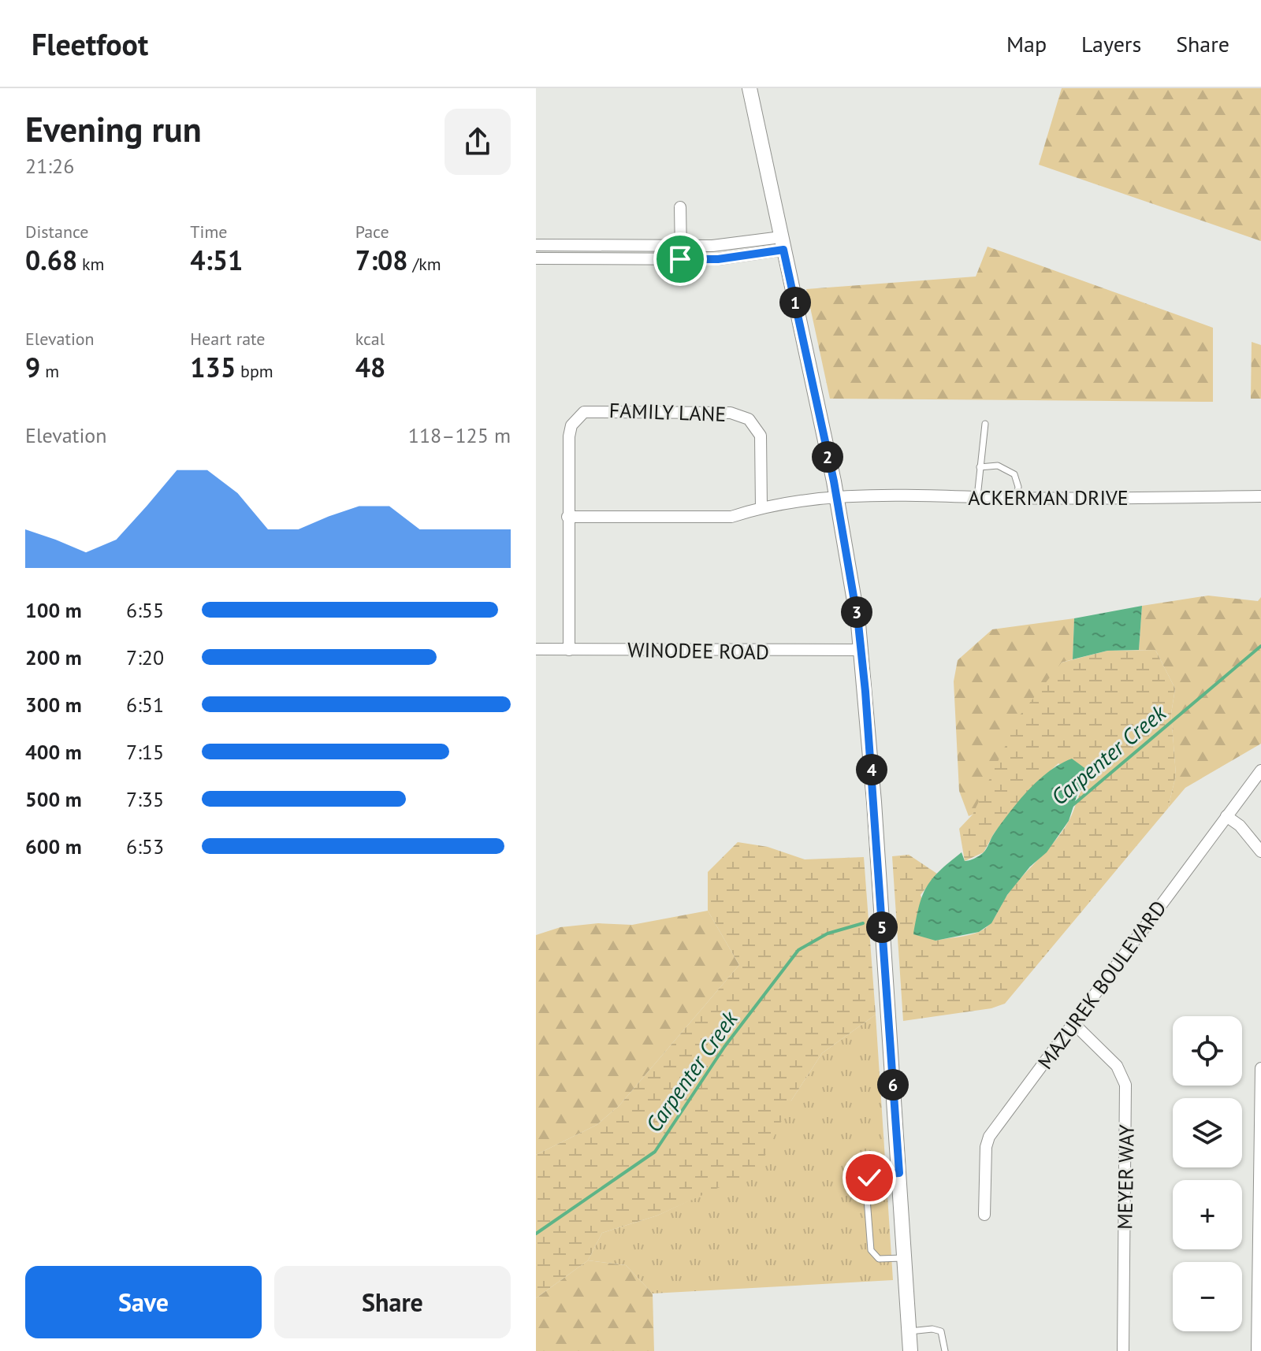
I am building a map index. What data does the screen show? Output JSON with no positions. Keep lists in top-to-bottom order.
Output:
{
  "streets": {
    "street": [
      "FAMILY LANE",
      "ACKERMAN DRIVE",
      "WINODEE ROAD",
      "MAZUREK BOULEVARD",
      "MEYER WAY"
    ]
  },
  "crossings": [
    ["FAMILY LANE", "ACKERMAN DRIVE"],
    ["FAMILY LANE", "WINODEE ROAD"],
    ["MAZUREK BOULEVARD", "MEYER WAY"]
  ],
  "water": ["Carpenter Creek"],
  "page": {
    "header": "Fleetfoot",
    "nav": ["Map", "Layers", "Share"],
    "heading": ["Evening run", "21:26"],
    "stats": [
      ["Distance", "0.68 km"],
      ["Time", "4:51"],
      ["Pace", "7:08 /km"],
      ["Elevation", "9 m"],
      ["Heart rate", "135 bpm"],
      ["kcal", "48"]
    ],
    "pins": [
      "1",
      "2",
      "3",
      "4",
      "5",
      "6"
    ],
    "chart": ["Elevation", "118–125 m"],
    "list": [
      {
        "name": "100 m",
        "note": "6:55"
      },
      {
        "name": "200 m",
        "note": "7:20"
      },
      {
        "name": "300 m",
        "note": "6:51"
      },
      {
        "name": "400 m",
        "note": "7:15"
      },
      {
        "name": "500 m",
        "note": "7:35"
      },
      {
        "name": "600 m",
        "note": "6:53"
      }
    ],
    "map_buttons": ["+", "−"],
    "buttons": ["Save", "Share"]
  }
}
